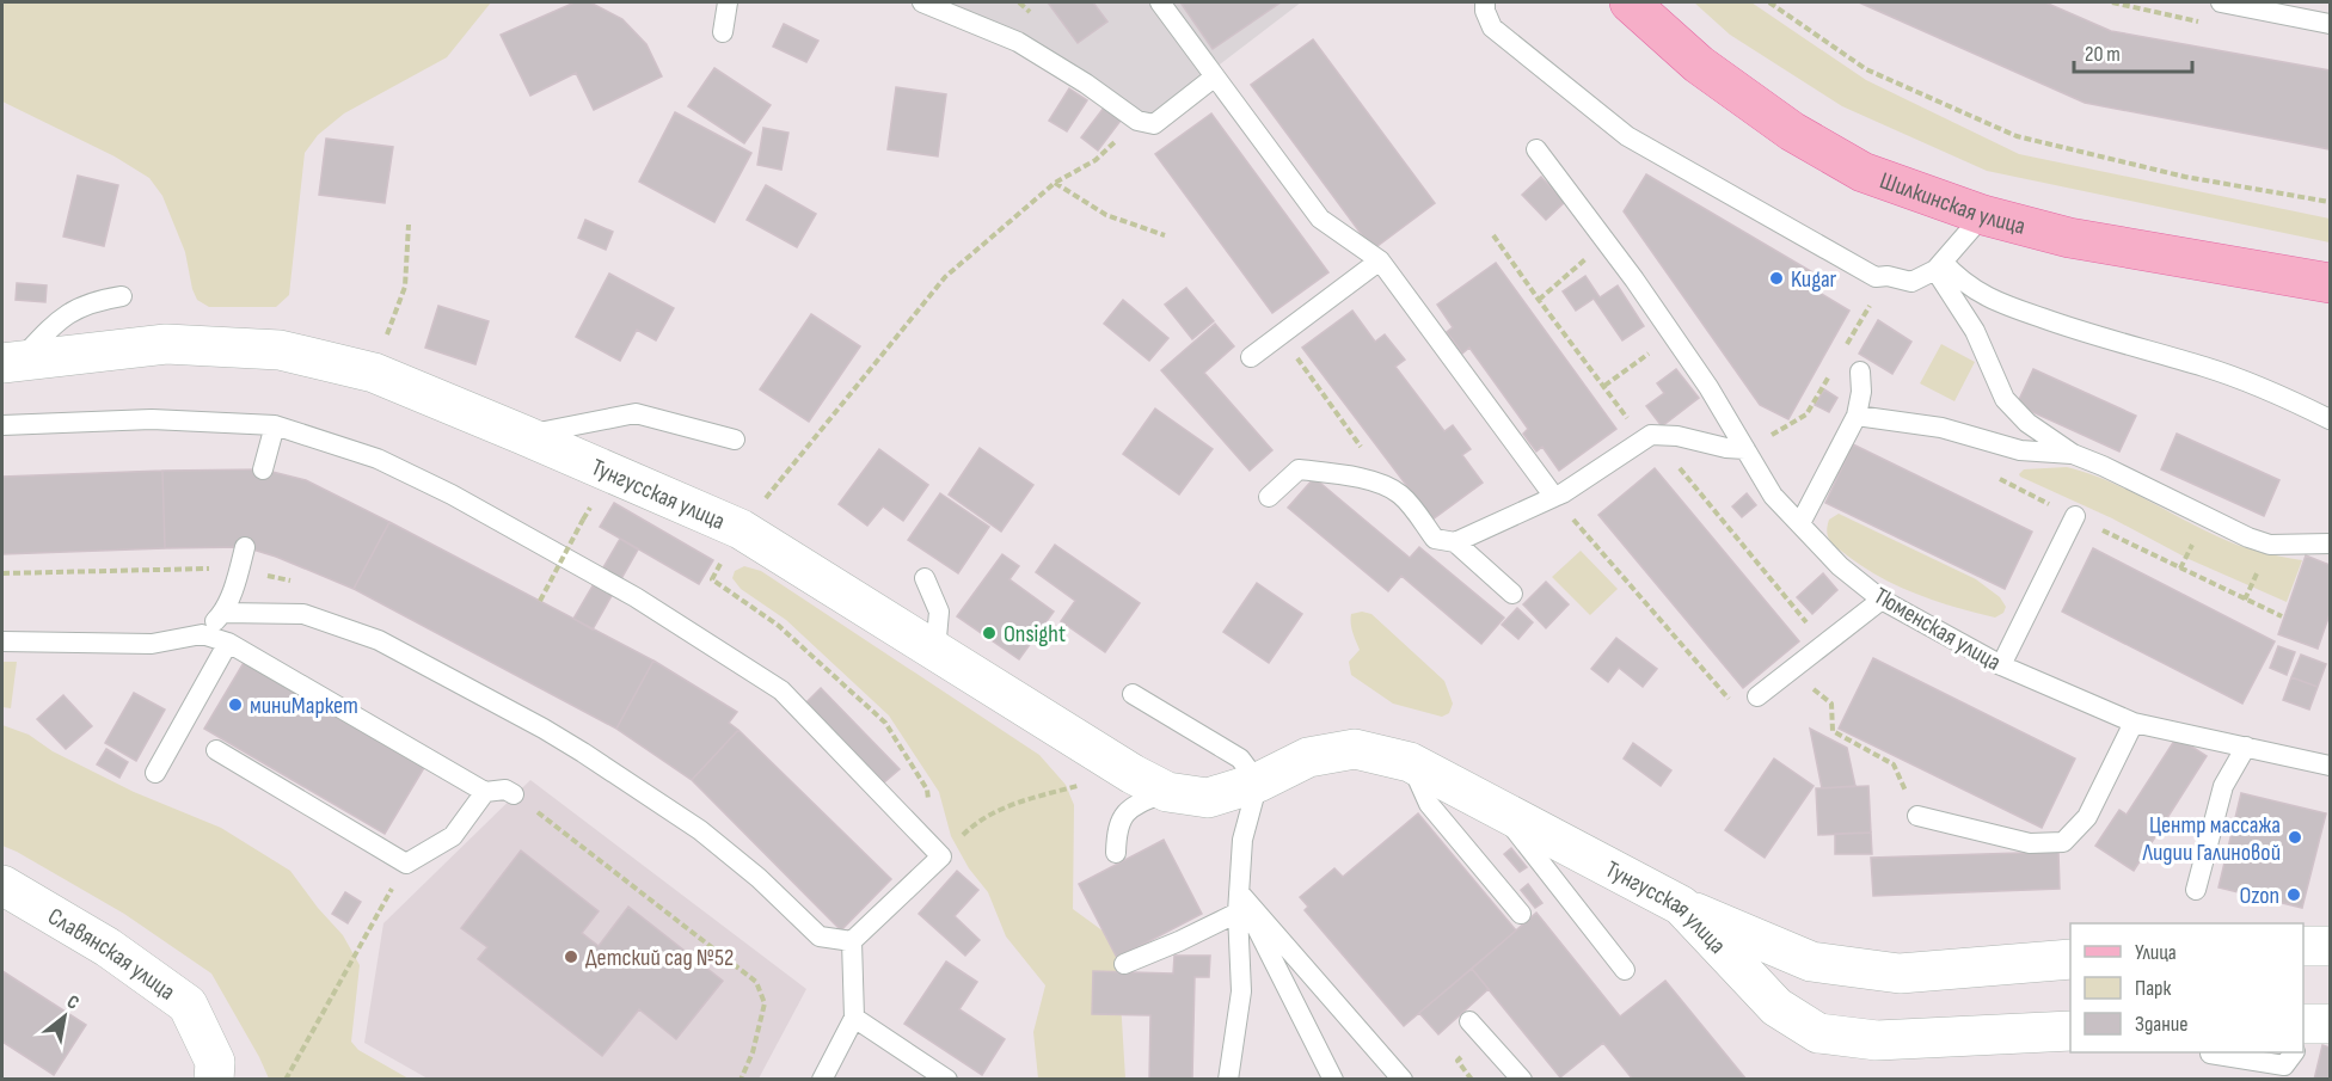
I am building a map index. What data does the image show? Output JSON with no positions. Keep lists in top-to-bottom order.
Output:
{
  "streets": {
    "main road": ["Шилкинская улица", "Тунгусская улица", "Славянская улица"],
    "lane": ["Тюменская улица"]
  },
  "places": [
    "Kugar",
    "Onsight",
    "миниМаркет",
    "Центр массажа Лидии Галиновой",
    "Ozon",
    "Детский сад №52"
  ],
  "legend": ["Улица", "Парк", "Здание"],
  "scale_bar": "20 m",
  "north": "top right"
}
